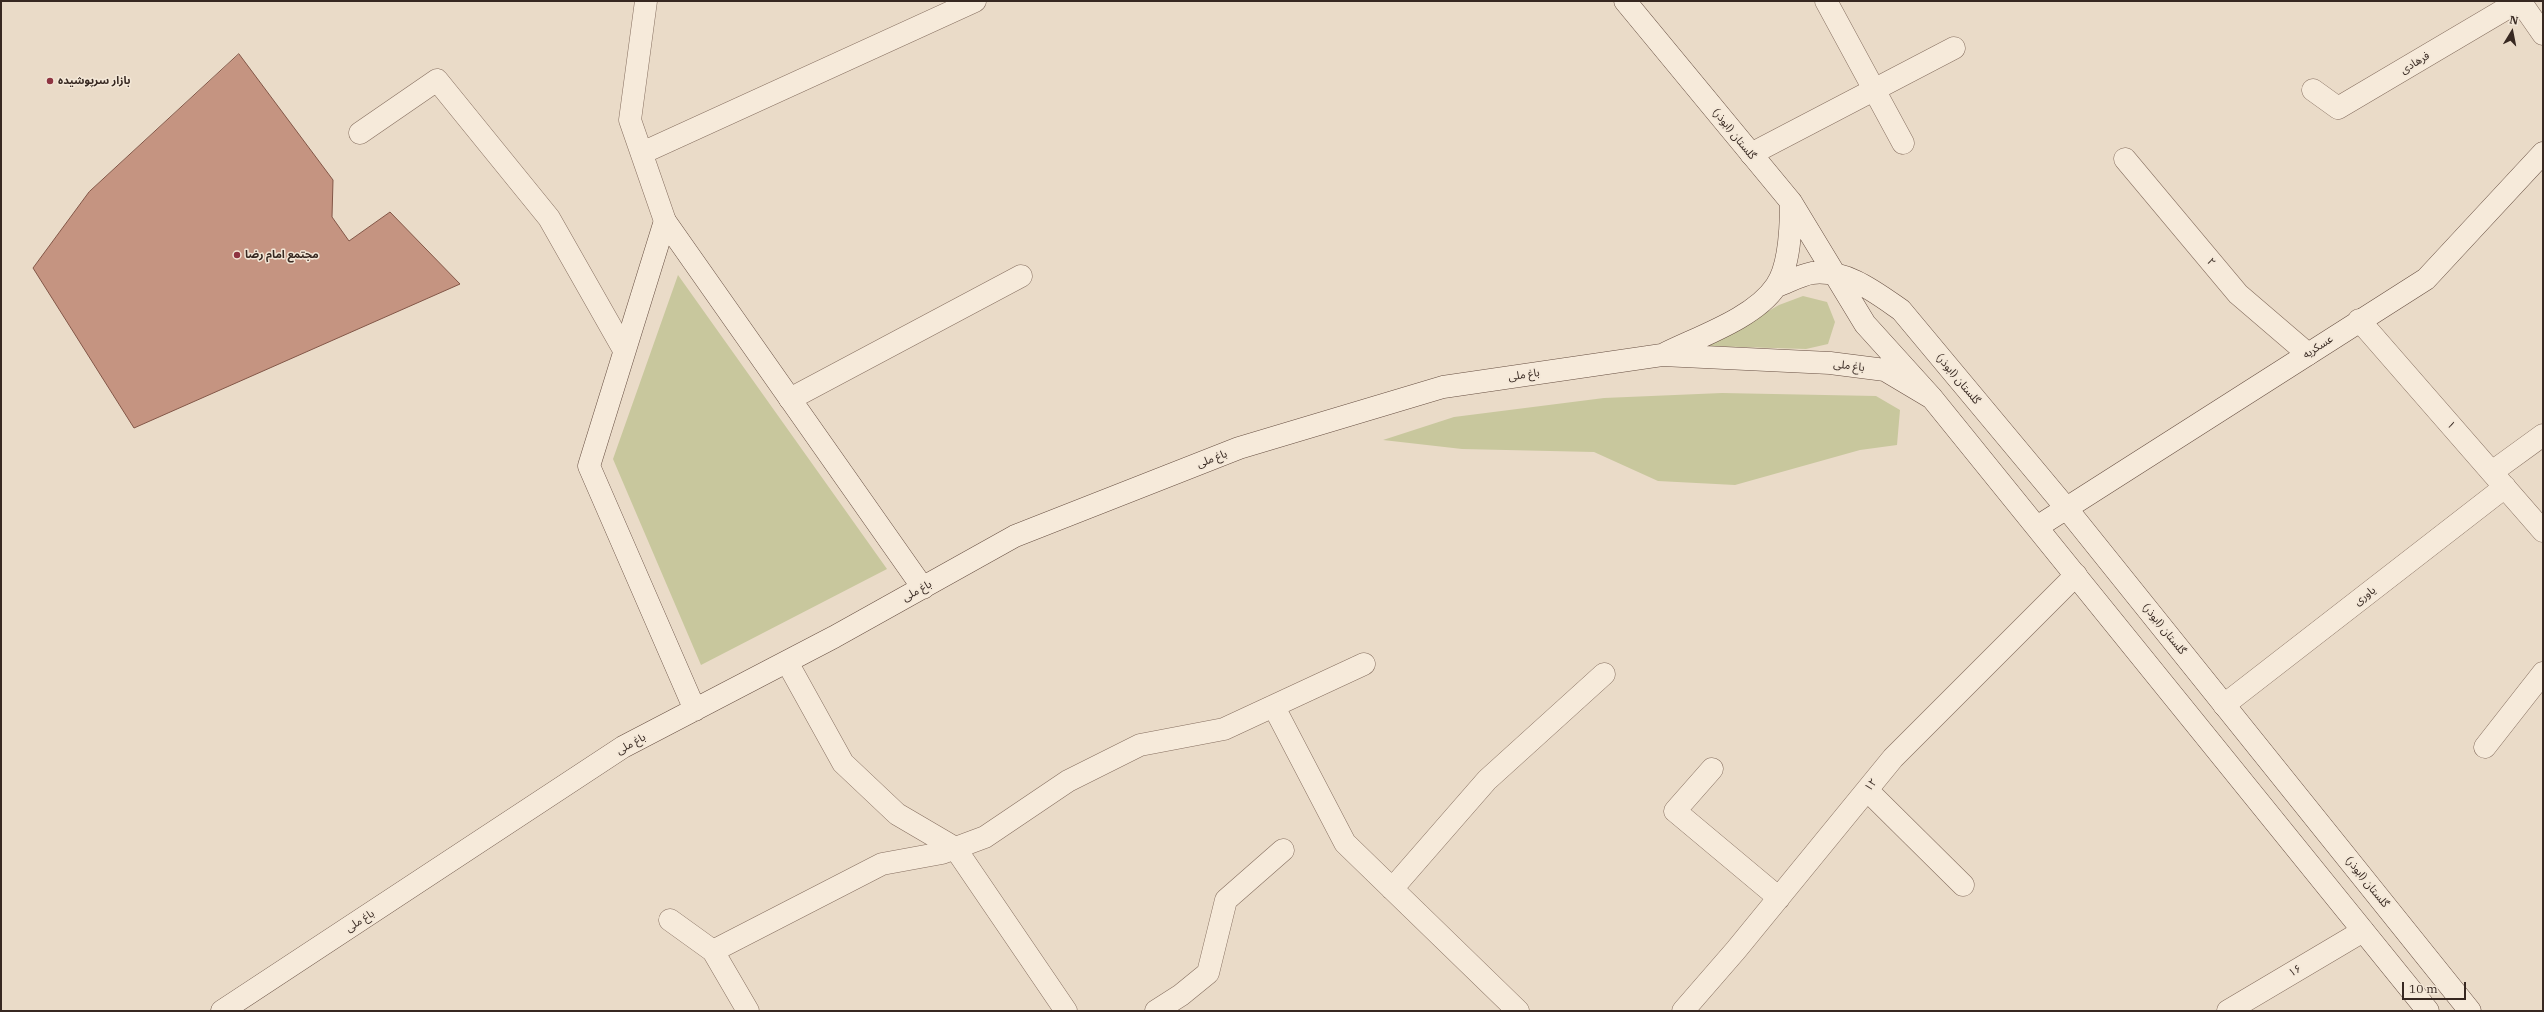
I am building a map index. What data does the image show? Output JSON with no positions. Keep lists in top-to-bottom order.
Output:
{
  "streets": {
    "street": [
      "فرهادی",
      "گلستان (ابوذر)",
      "۲",
      "عسکریه",
      "باغ ملی",
      "۱",
      "یاوری",
      "۱۲",
      "۱۶"
    ]
  },
  "crossings": [
    ["گلستان (ابوذر)", "عسکریه"],
    ["گلستان (ابوذر)", "باغ ملی"],
    ["گلستان (ابوذر)", "یاوری"],
    ["گلستان (ابوذر)", "۱۲"],
    ["گلستان (ابوذر)", "۱۶"],
    ["۲", "عسکریه"],
    ["عسکریه", "۱"],
    ["۱", "یاوری"]
  ],
  "places": ["بازار سرپوشیده", "مجتمع امام رضا"],
  "scale_bar": "10 m",
  "north": "top"
}
